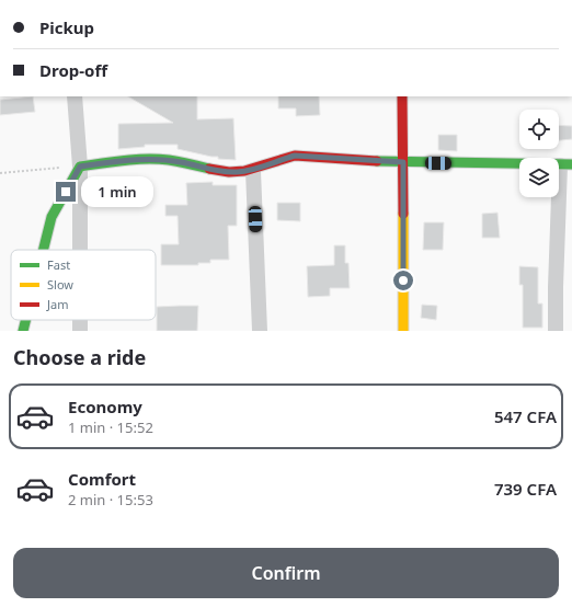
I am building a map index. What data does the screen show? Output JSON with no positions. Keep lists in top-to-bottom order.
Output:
{
  "legend": ["Fast", "Slow", "Jam"],
  "page": {
    "banner": ["Pickup", "Drop-off"],
    "bubble": "1 min",
    "heading": "Choose a ride",
    "list": [
      {
        "name": "Economy",
        "note": "1 min · 15:52",
        "value": "547 CFA"
      },
      {
        "name": "Comfort",
        "note": "2 min · 15:53",
        "value": "739 CFA"
      }
    ],
    "buttons": "Confirm"
  }
}
